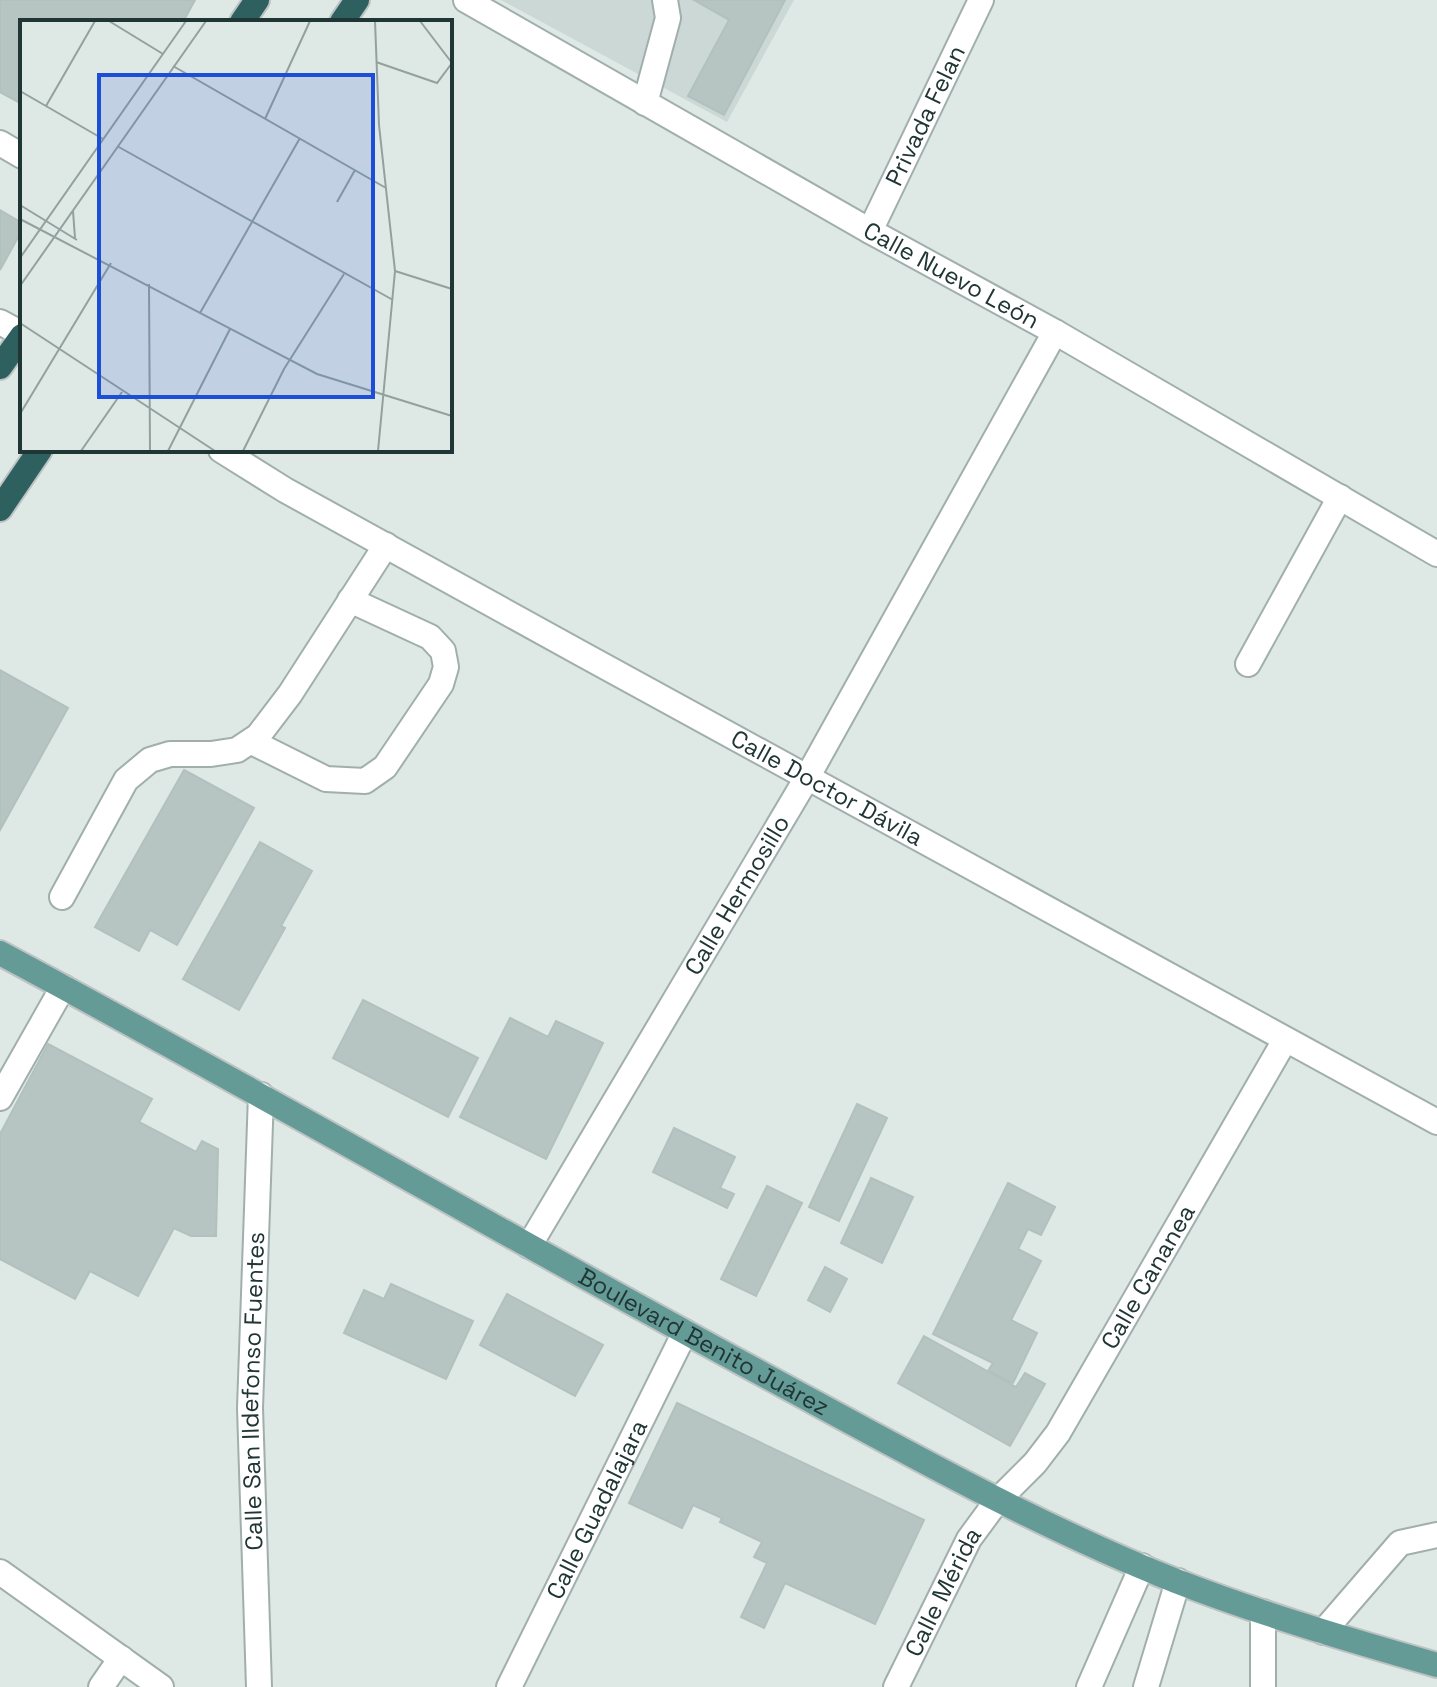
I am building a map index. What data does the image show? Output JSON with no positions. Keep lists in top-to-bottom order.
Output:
{
  "streets": {
    "main road": ["Boulevard Benito Juárez"],
    "street": [
      "Privada Felan",
      "Calle Nuevo León",
      "Calle Doctor Dávila",
      "Calle Hermosillo",
      "Calle Cananea",
      "Calle San Ildefonso Fuentes",
      "Calle Guadalajara",
      "Calle Mérida"
    ]
  },
  "crossings": [
    ["Privada Felan", "Calle Nuevo León"],
    ["Calle Nuevo León", "Calle Hermosillo"],
    ["Calle Doctor Dávila", "Calle Hermosillo"],
    ["Calle Doctor Dávila", "Calle Cananea"],
    ["Calle Hermosillo", "Boulevard Benito Juárez"],
    ["Calle Cananea", "Boulevard Benito Juárez"],
    ["Calle Cananea", "Calle Mérida"],
    ["Boulevard Benito Juárez", "Calle San Ildefonso Fuentes"],
    ["Boulevard Benito Juárez", "Calle Guadalajara"],
    ["Boulevard Benito Juárez", "Calle Mérida"]
  ]
}
